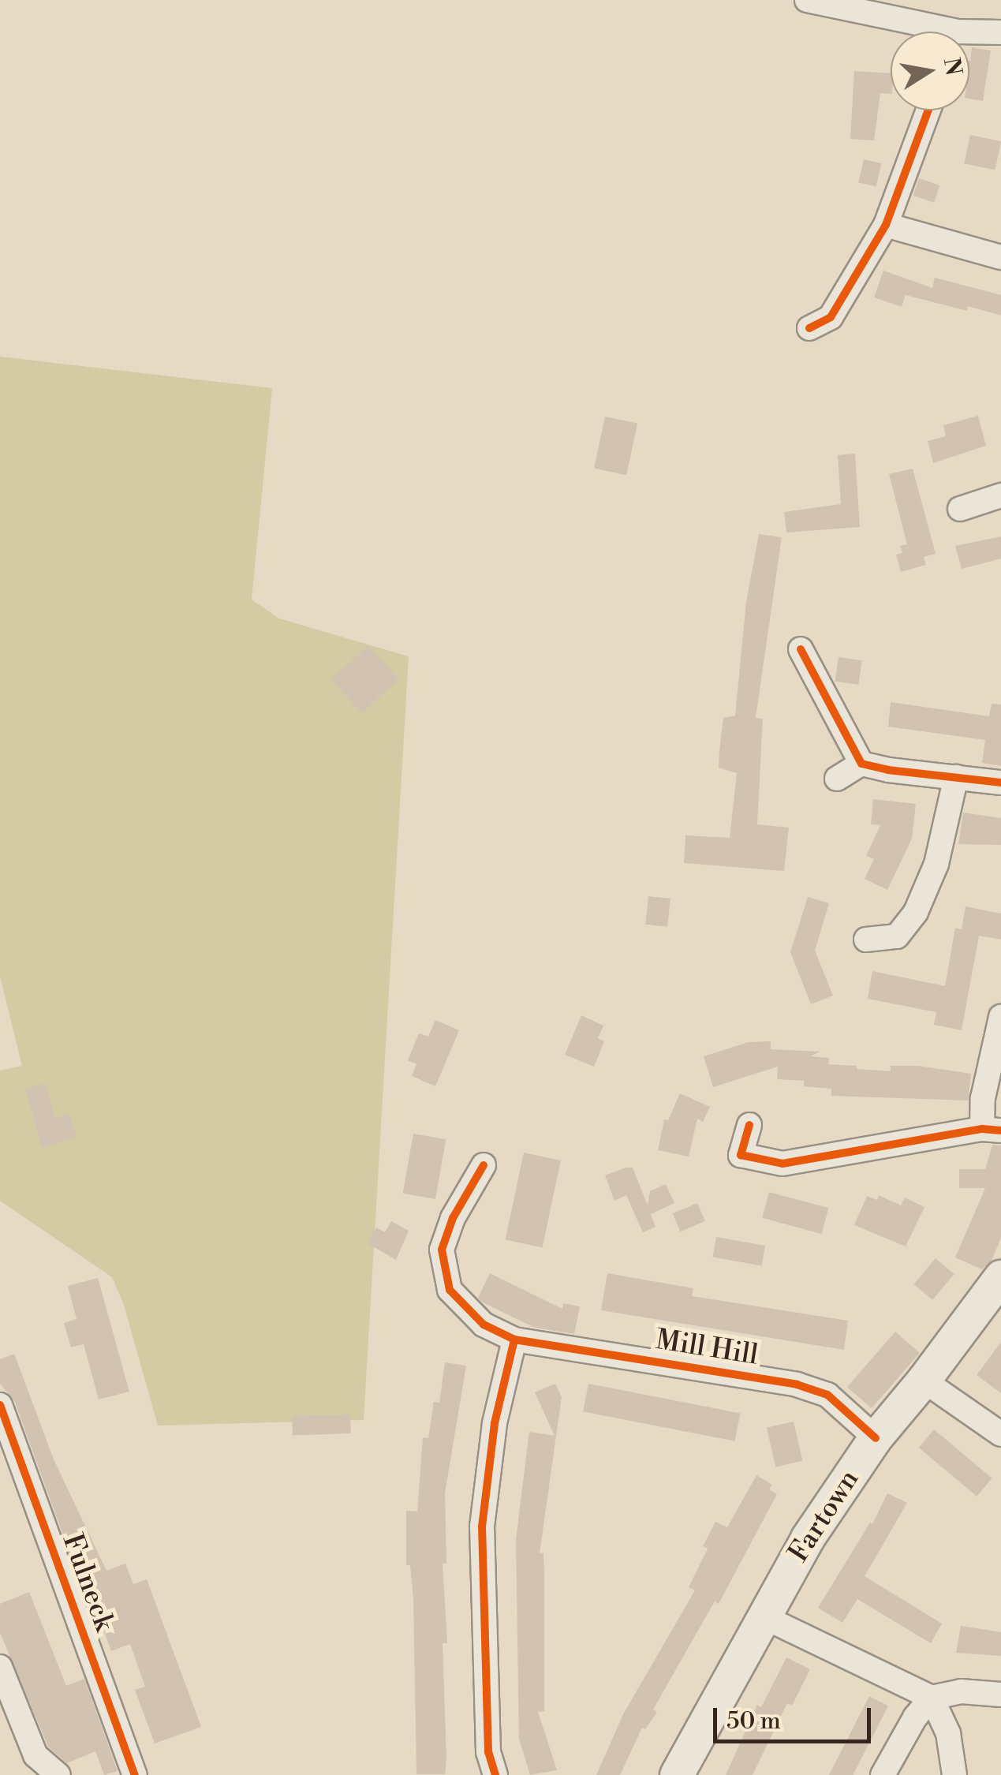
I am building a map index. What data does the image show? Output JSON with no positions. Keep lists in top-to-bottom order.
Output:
{
  "streets": {
    "street": ["Mill Hill", "Fartown", "Fulneck"]
  },
  "crossings": [
    ["Mill Hill", "Fartown"]
  ],
  "scale_bar": "50 m",
  "north": "right"
}
